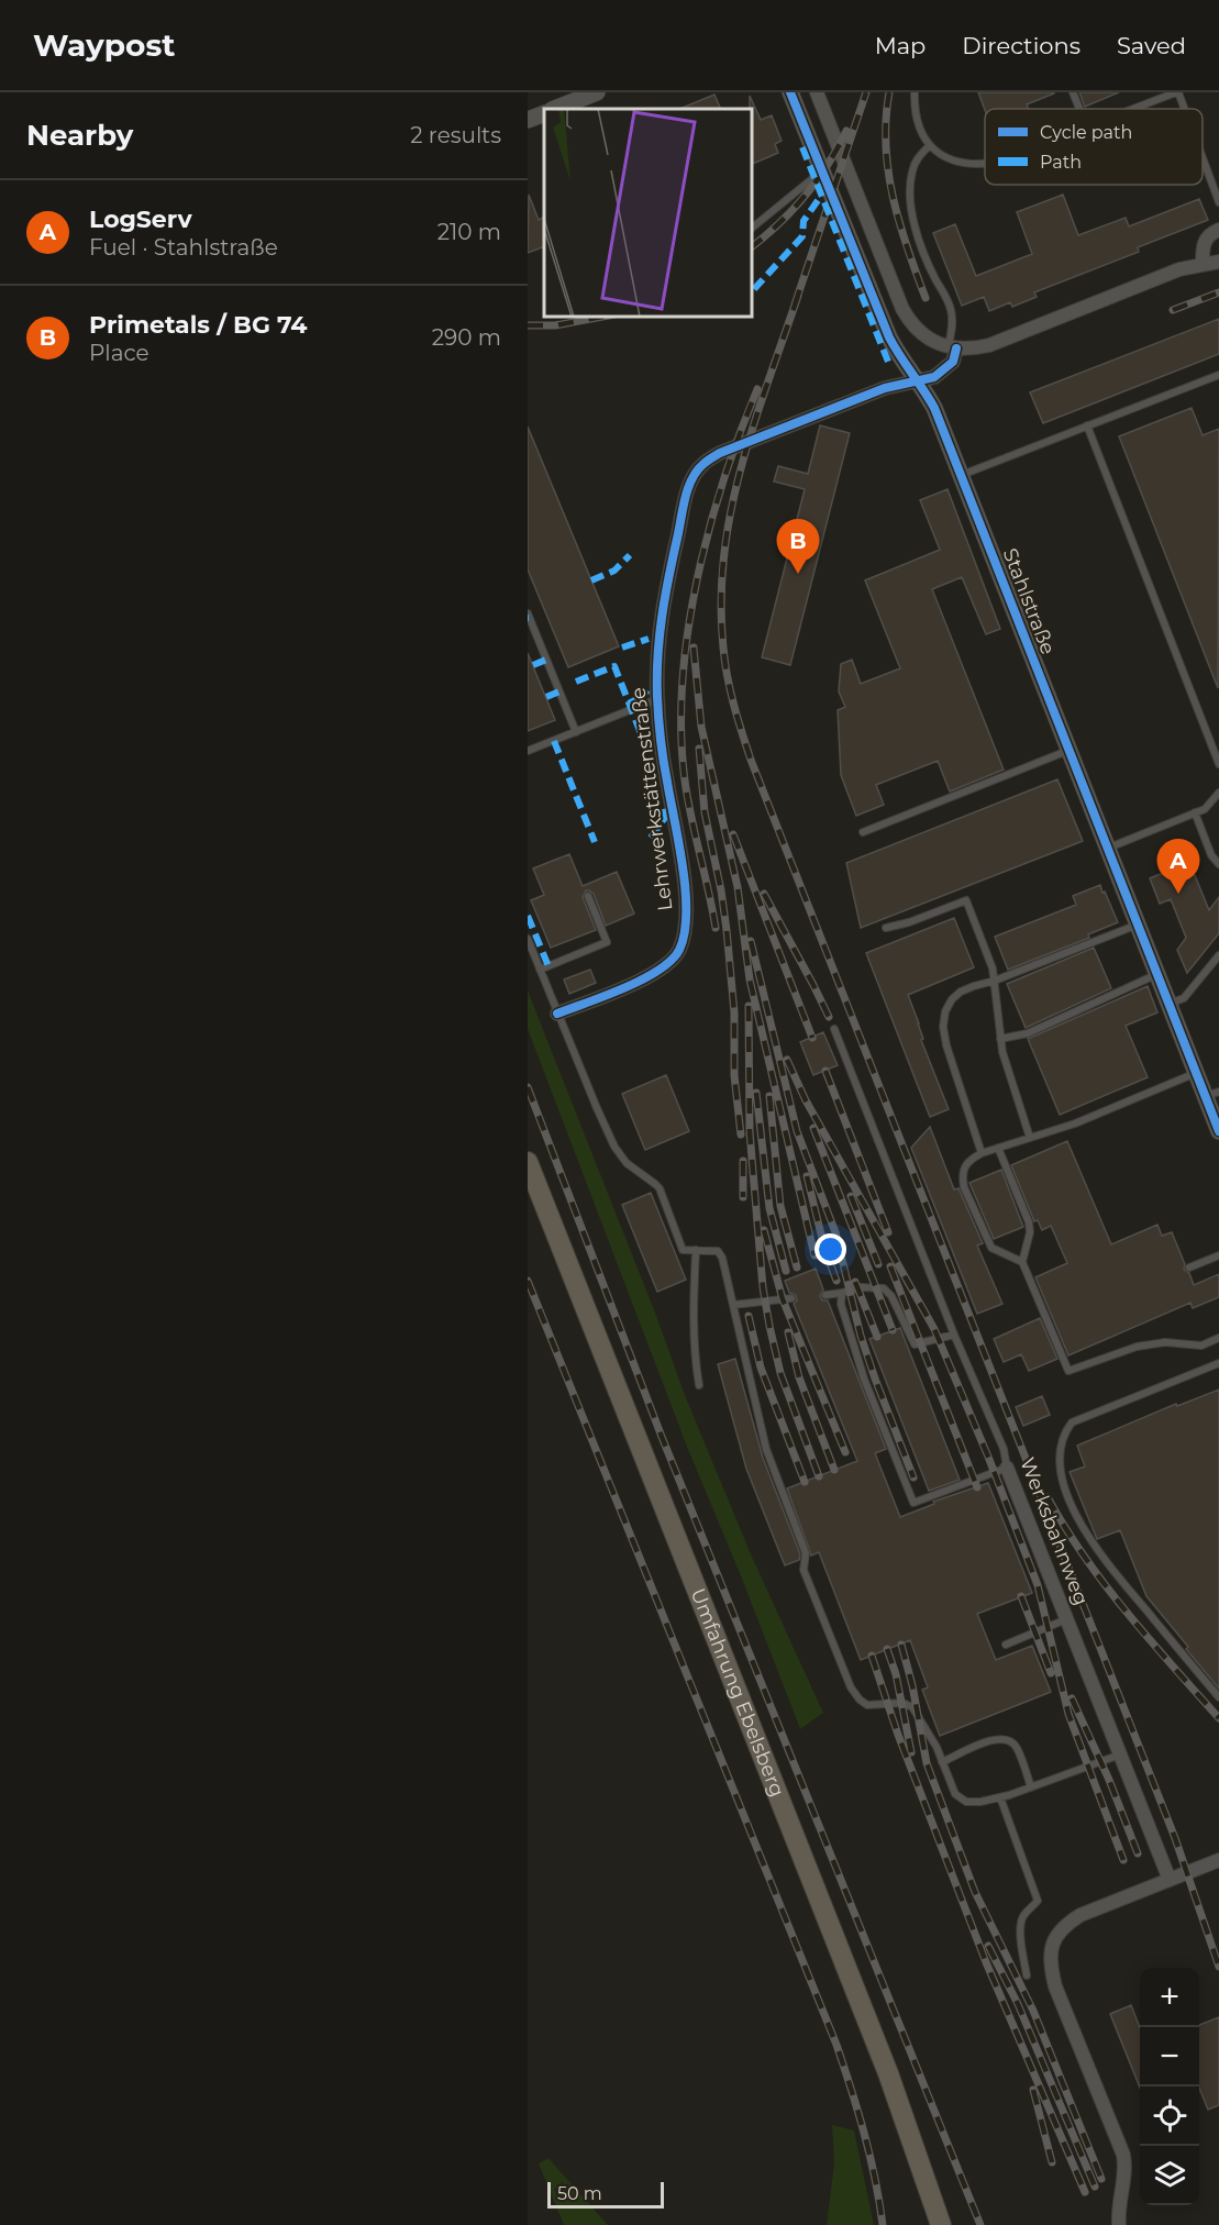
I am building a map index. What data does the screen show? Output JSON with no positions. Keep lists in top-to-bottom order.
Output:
{
  "streets": {
    "main road": ["Umfahrung Ebelsberg"],
    "street": ["Stahlstraße", "Lehrwerkstättenstraße", "Werksbahnweg"]
  },
  "crossings": [
    ["Stahlstraße", "Lehrwerkstättenstraße"]
  ],
  "legend": ["Cycle path", "Path"],
  "scale_bar": "50 m",
  "page": {
    "header": "Waypost",
    "nav": ["Map", "Directions", "Saved"],
    "heading": ["Nearby", "2 results"],
    "list": [
      {
        "mark": "A",
        "name": "LogServ",
        "note": "Fuel · Stahlstraße",
        "value": "210 m"
      },
      {
        "mark": "B",
        "name": "Primetals / BG 74",
        "note": "Place",
        "value": "290 m"
      }
    ],
    "pins": ["B", "A"],
    "map_buttons": ["+", "−"],
    "scale": "50 m"
  }
}
